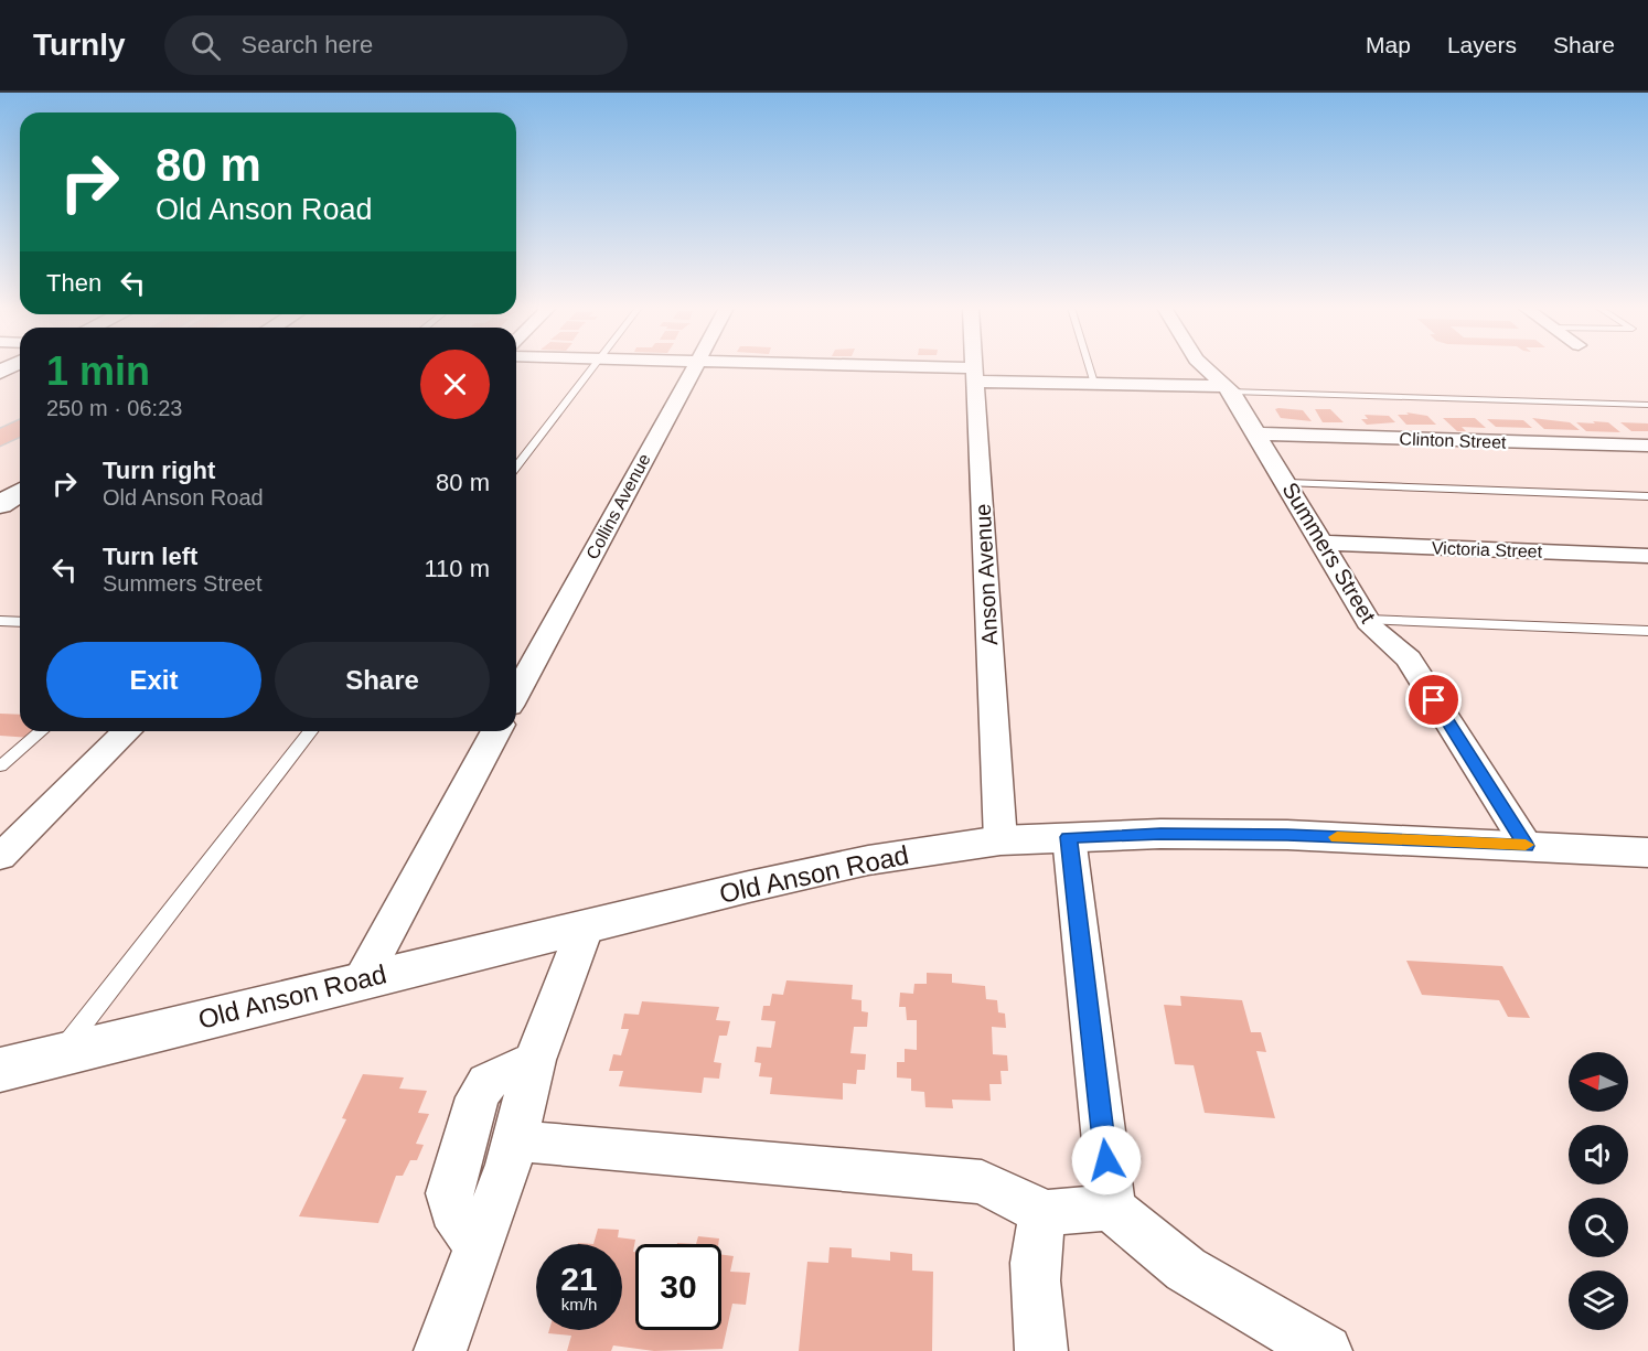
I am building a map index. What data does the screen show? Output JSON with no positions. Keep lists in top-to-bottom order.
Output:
{
  "streets": {
    "main road": ["Old Anson Road"],
    "street": [
      "Clinton Street",
      "Collins Avenue",
      "Victoria Street",
      "Summers Street",
      "Anson Avenue"
    ]
  },
  "crossings": [
    ["Clinton Street", "Summers Street"],
    ["Victoria Street", "Summers Street"],
    ["Summers Street", "Old Anson Road"],
    ["Anson Avenue", "Old Anson Road"]
  ],
  "north": "left",
  "page": {
    "header": "Turnly",
    "search": "Search here",
    "nav": ["Map", "Layers", "Share"],
    "turn": ["80 m", "Old Anson Road"],
    "then": "Then",
    "heading": ["1 min", "250 m · 06:23"],
    "list": [
      {
        "name": "Turn right",
        "note": "Old Anson Road",
        "value": "80 m"
      },
      {
        "name": "Turn left",
        "note": "Summers Street",
        "value": "110 m"
      }
    ],
    "buttons": ["Exit", "Share"],
    "speed": "21 km/h",
    "limit": "30"
  }
}
